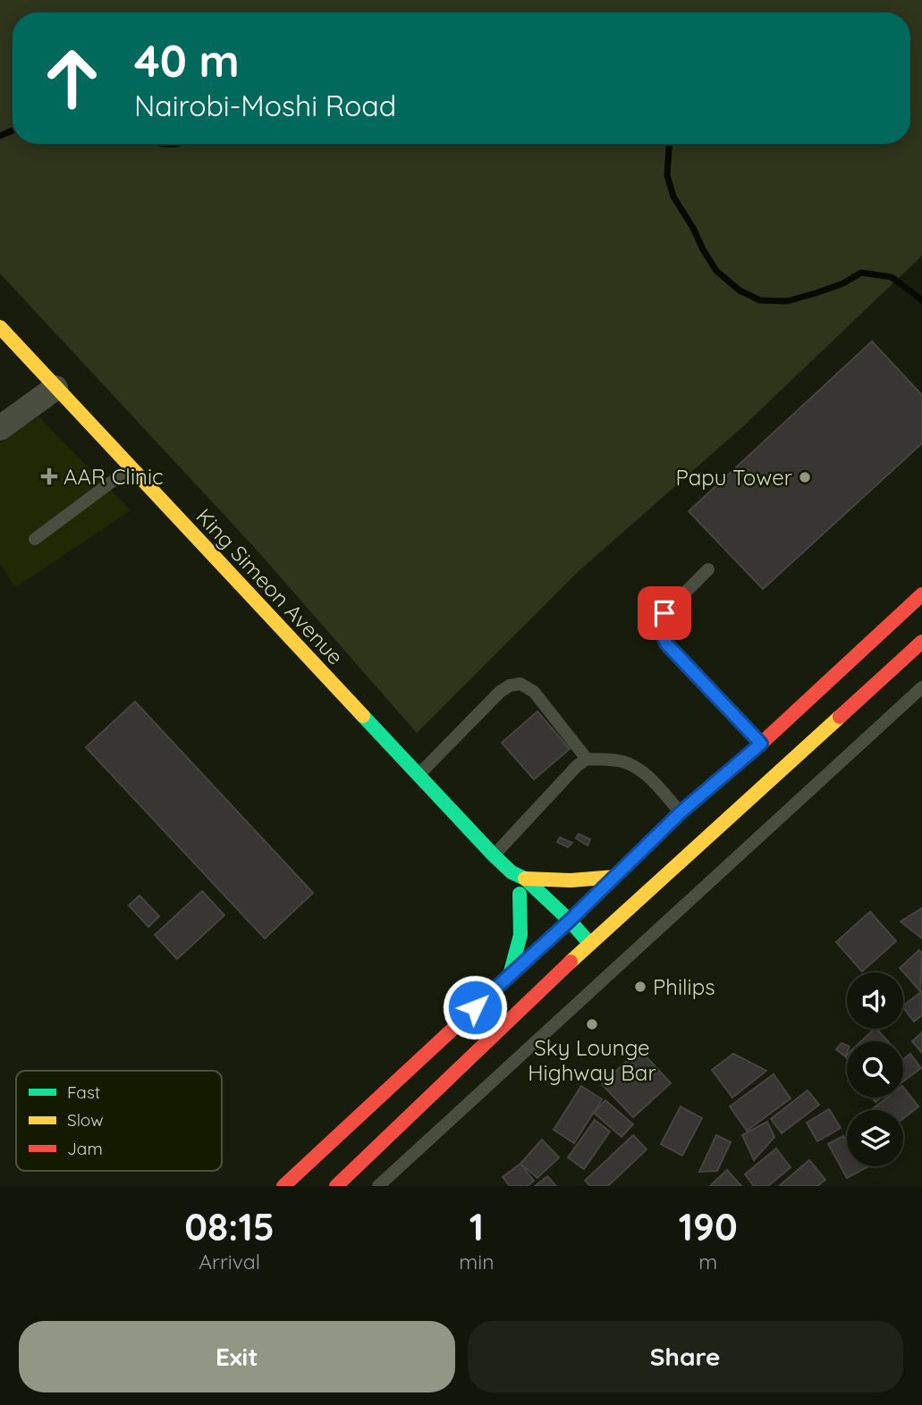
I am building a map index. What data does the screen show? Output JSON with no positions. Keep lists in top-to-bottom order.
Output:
{
  "streets": {
    "main road": ["King Simeon Avenue"]
  },
  "places": {
    "health": ["AAR Clinic"],
    "other": ["Papu Tower", "Philips", "Sky Lounge Highway Bar"]
  },
  "legend": ["Fast", "Slow", "Jam"],
  "page": {
    "turn": ["40 m", "Nairobi-Moshi Road"],
    "eta": [
      "08:15",
      "Arrival",
      "1",
      "min",
      "190",
      "m"
    ],
    "buttons": ["Exit", "Share"]
  }
}
